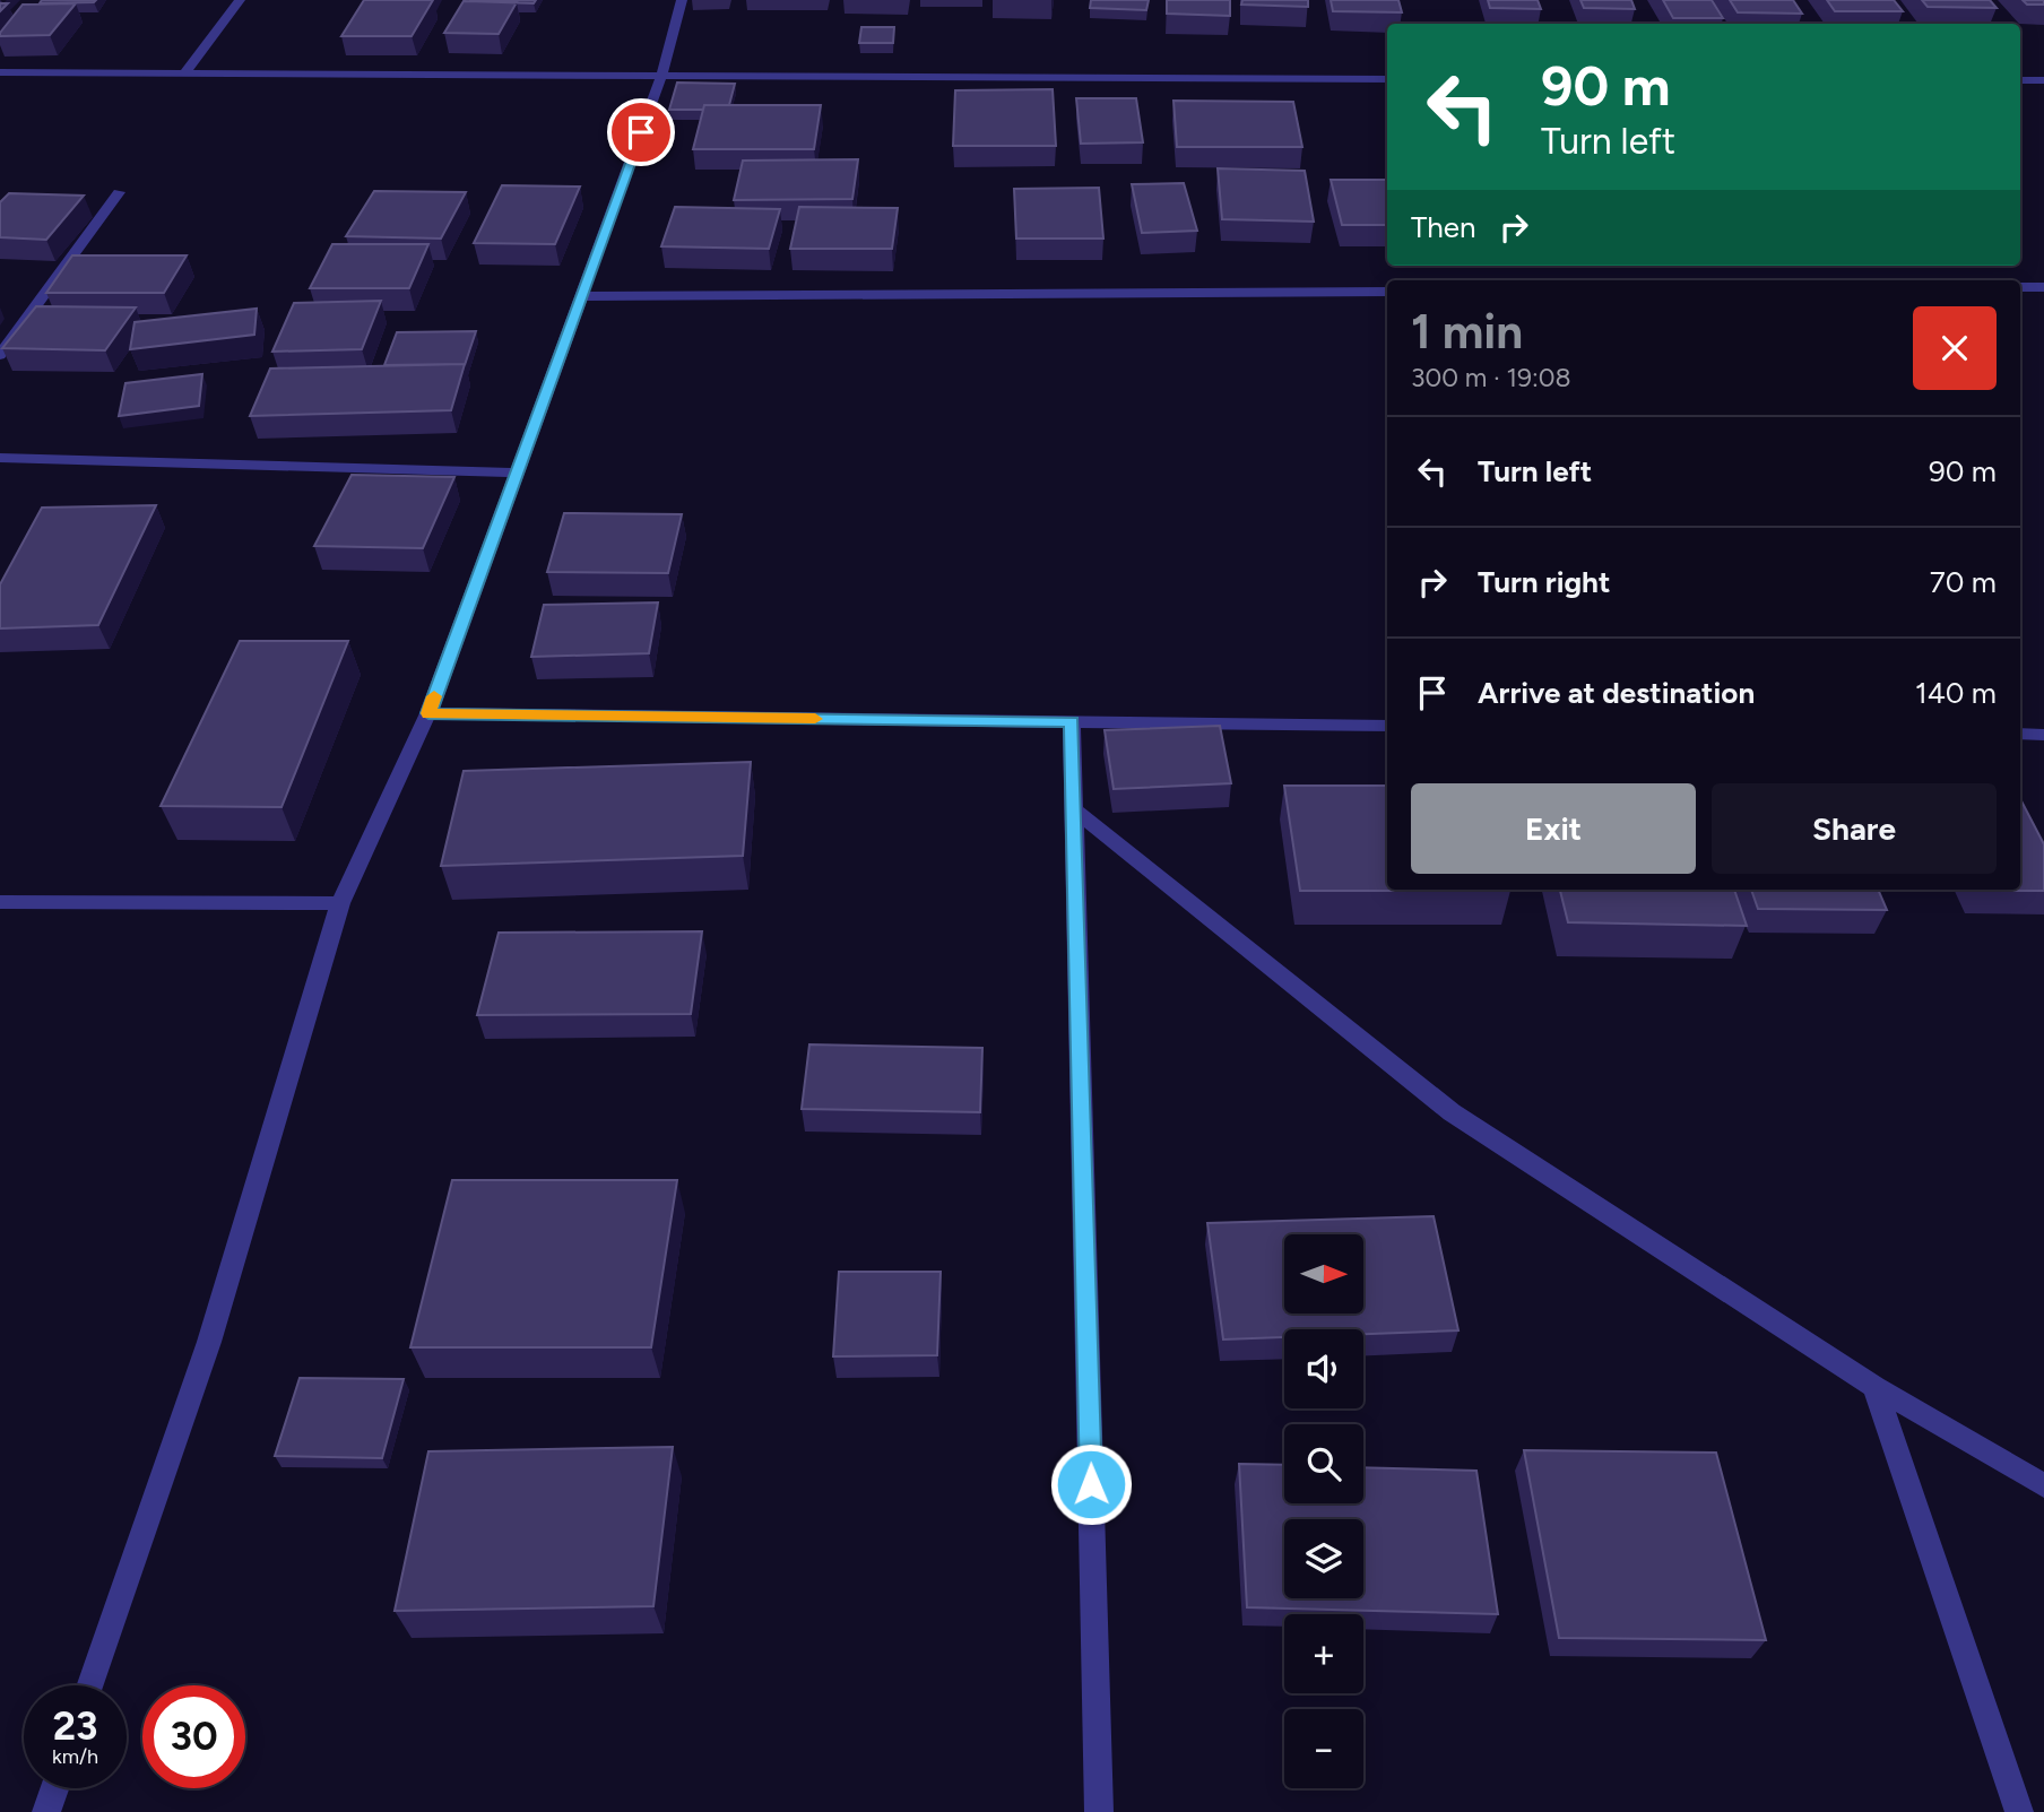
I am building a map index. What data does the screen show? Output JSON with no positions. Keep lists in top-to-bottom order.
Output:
{
  "north": "right",
  "page": {
    "turn": ["90 m", "Turn left"],
    "then": "Then",
    "heading": ["1 min", "300 m · 19:08"],
    "list": [
      {
        "name": "Turn left",
        "value": "90 m"
      },
      {
        "name": "Turn right",
        "value": "70 m"
      },
      {
        "name": "Arrive at destination",
        "value": "140 m"
      }
    ],
    "buttons": ["Exit", "Share"],
    "map_buttons": ["+", "−"],
    "speed": "23 km/h",
    "limit": "30"
  }
}
